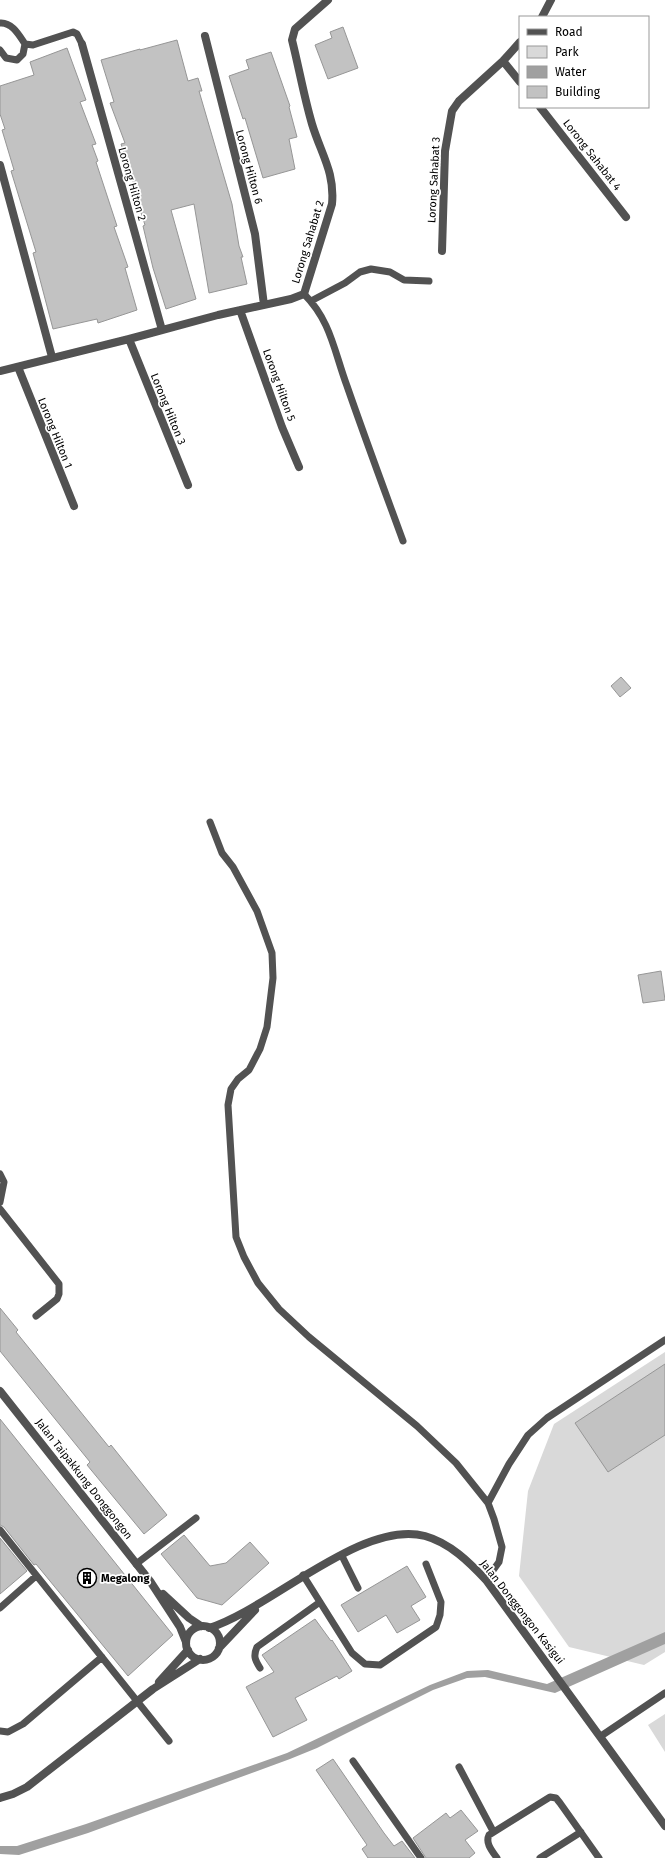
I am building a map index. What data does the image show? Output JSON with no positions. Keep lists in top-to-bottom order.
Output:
{
  "streets": {
    "street": [
      "Lorong Sahabat 4",
      "Lorong Hilton 6",
      "Lorong Sahabat 3",
      "Lorong Hilton 2",
      "Lorong Sahabat 2",
      "Lorong Hilton 5",
      "Lorong Hilton 3",
      "Lorong Hilton 1",
      "Jalan Taipakkung Donggongon",
      "Jalan Donggongon Kasigui"
    ]
  },
  "crossings": [
    ["Lorong Hilton 6", "Lorong Sahabat 2"],
    ["Lorong Hilton 2", "Lorong Sahabat 2"],
    ["Lorong Sahabat 2", "Lorong Hilton 5"],
    ["Lorong Sahabat 2", "Lorong Hilton 3"],
    ["Lorong Sahabat 2", "Lorong Hilton 1"]
  ],
  "places": {
    "building": ["Megalong"]
  },
  "legend": [
    "Road",
    "Park",
    "Water",
    "Building"
  ]
}
